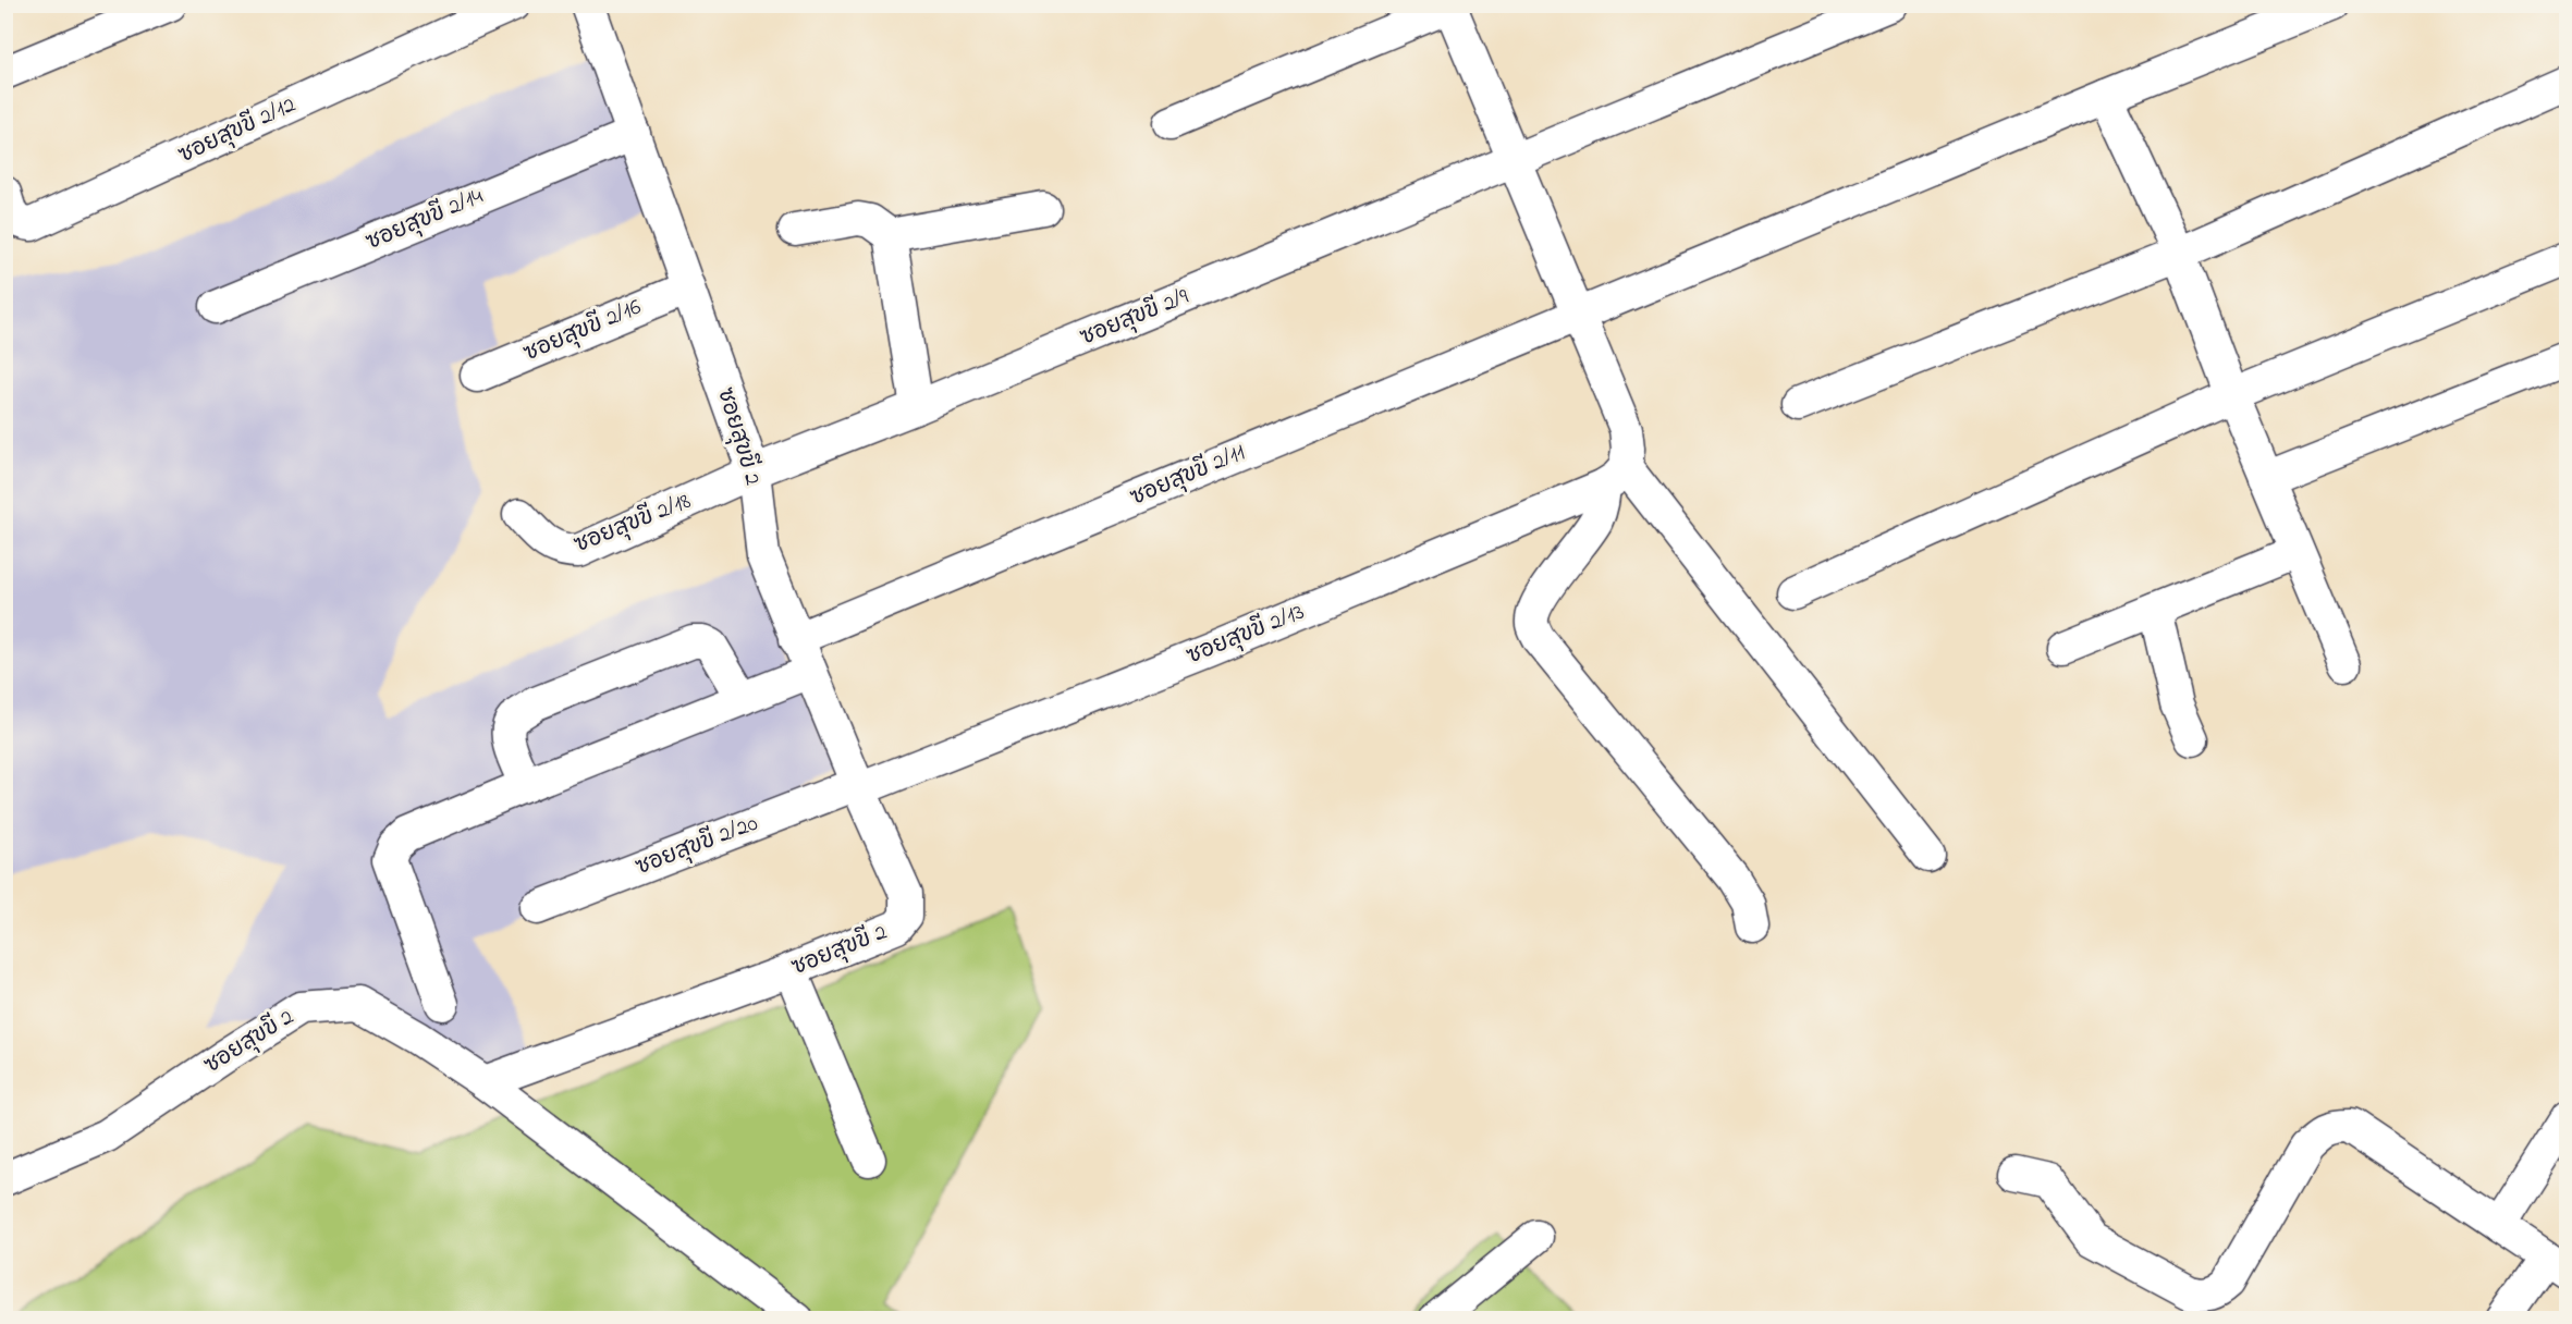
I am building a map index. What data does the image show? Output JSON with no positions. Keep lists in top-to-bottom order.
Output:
{
  "streets": {
    "street": [
      "ซอยสุขขี 2/12",
      "ซอยสุขขี 2/14",
      "ซอยสุขขี 2/9",
      "ซอยสุขขี 2/16",
      "ซอยสุขขี 2",
      "ซอยสุขขี 2/11",
      "ซอยสุขขี 2/18",
      "ซอยสุขขี 2/13",
      "ซอยสุขขี 2/20"
    ]
  },
  "crossings": [
    ["ซอยสุขขี 2/14", "ซอยสุขขี 2"],
    ["ซอยสุขขี 2/9", "ซอยสุขขี 2"],
    ["ซอยสุขขี 2/9", "ซอยสุขขี 2/18"],
    ["ซอยสุขขี 2/16", "ซอยสุขขี 2"],
    ["ซอยสุขขี 2", "ซอยสุขขี 2/11"],
    ["ซอยสุขขี 2", "ซอยสุขขี 2/18"],
    ["ซอยสุขขี 2", "ซอยสุขขี 2/13"],
    ["ซอยสุขขี 2", "ซอยสุขขี 2/20"],
    ["ซอยสุขขี 2/13", "ซอยสุขขี 2/20"]
  ]
}
